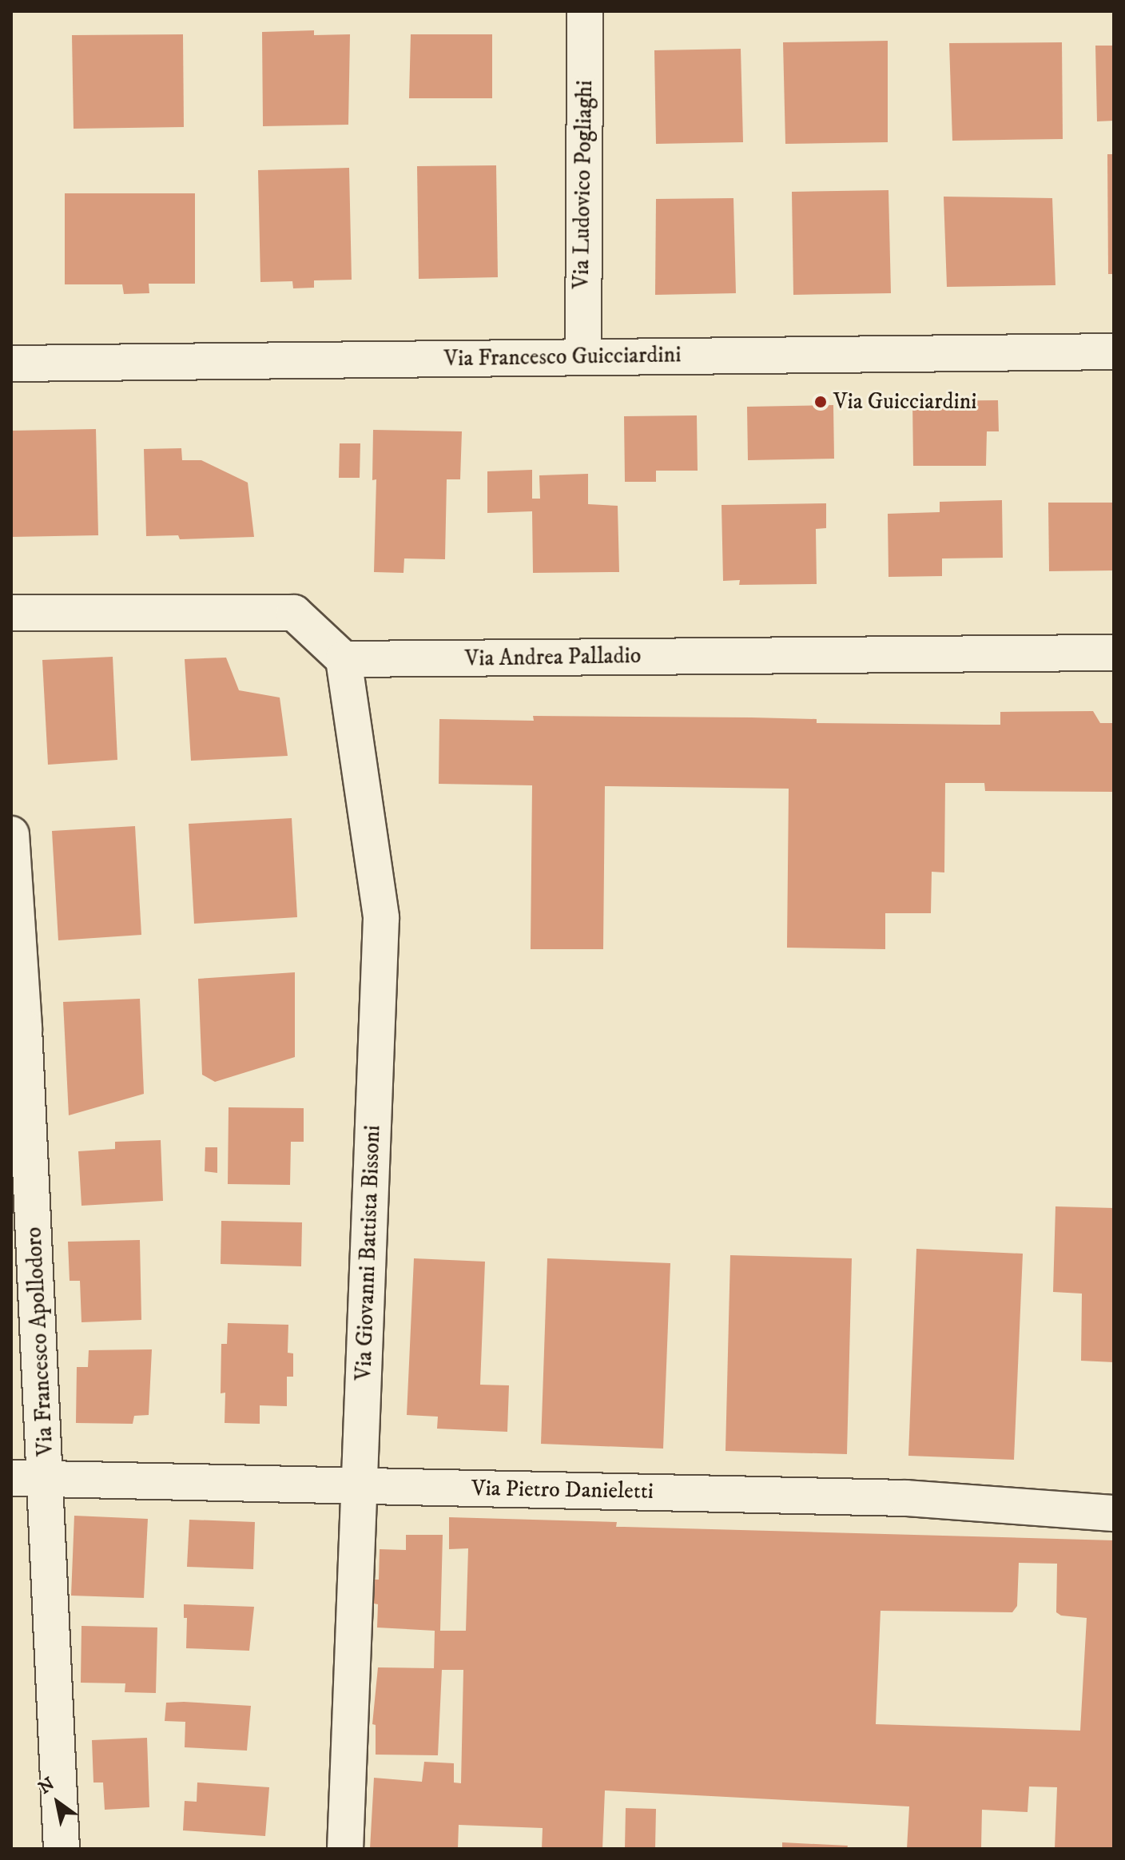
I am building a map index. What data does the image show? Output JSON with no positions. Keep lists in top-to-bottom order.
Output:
{
  "streets": {
    "street": [
      "Via Ludovico Pogliaghi",
      "Via Francesco Guicciardini",
      "Via Andrea Palladio",
      "Via Giovanni Battista Bissoni",
      "Via Francesco Apollodoro",
      "Via Pietro Danieletti"
    ]
  },
  "crossings": [
    ["Via Ludovico Pogliaghi", "Via Francesco Guicciardini"],
    ["Via Andrea Palladio", "Via Giovanni Battista Bissoni"],
    ["Via Giovanni Battista Bissoni", "Via Pietro Danieletti"],
    ["Via Francesco Apollodoro", "Via Pietro Danieletti"]
  ],
  "places": ["Via Guicciardini"],
  "north": "top left"
}
